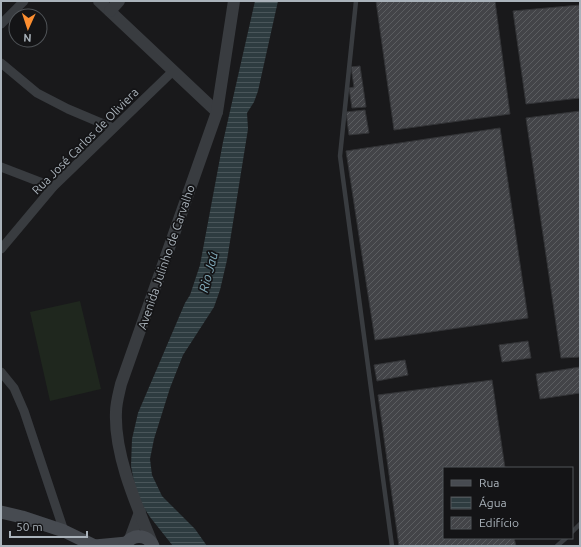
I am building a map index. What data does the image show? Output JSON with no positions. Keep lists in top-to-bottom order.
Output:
{
  "streets": {
    "main road": ["Avenida Julinho de Carvalho"],
    "street": ["Rua José Carlos de Oliviera"]
  },
  "water": ["Rio Jaú"],
  "legend": ["Rua", "Água", "Edifício"],
  "scale_bar": "50 m",
  "north": "bottom"
}
